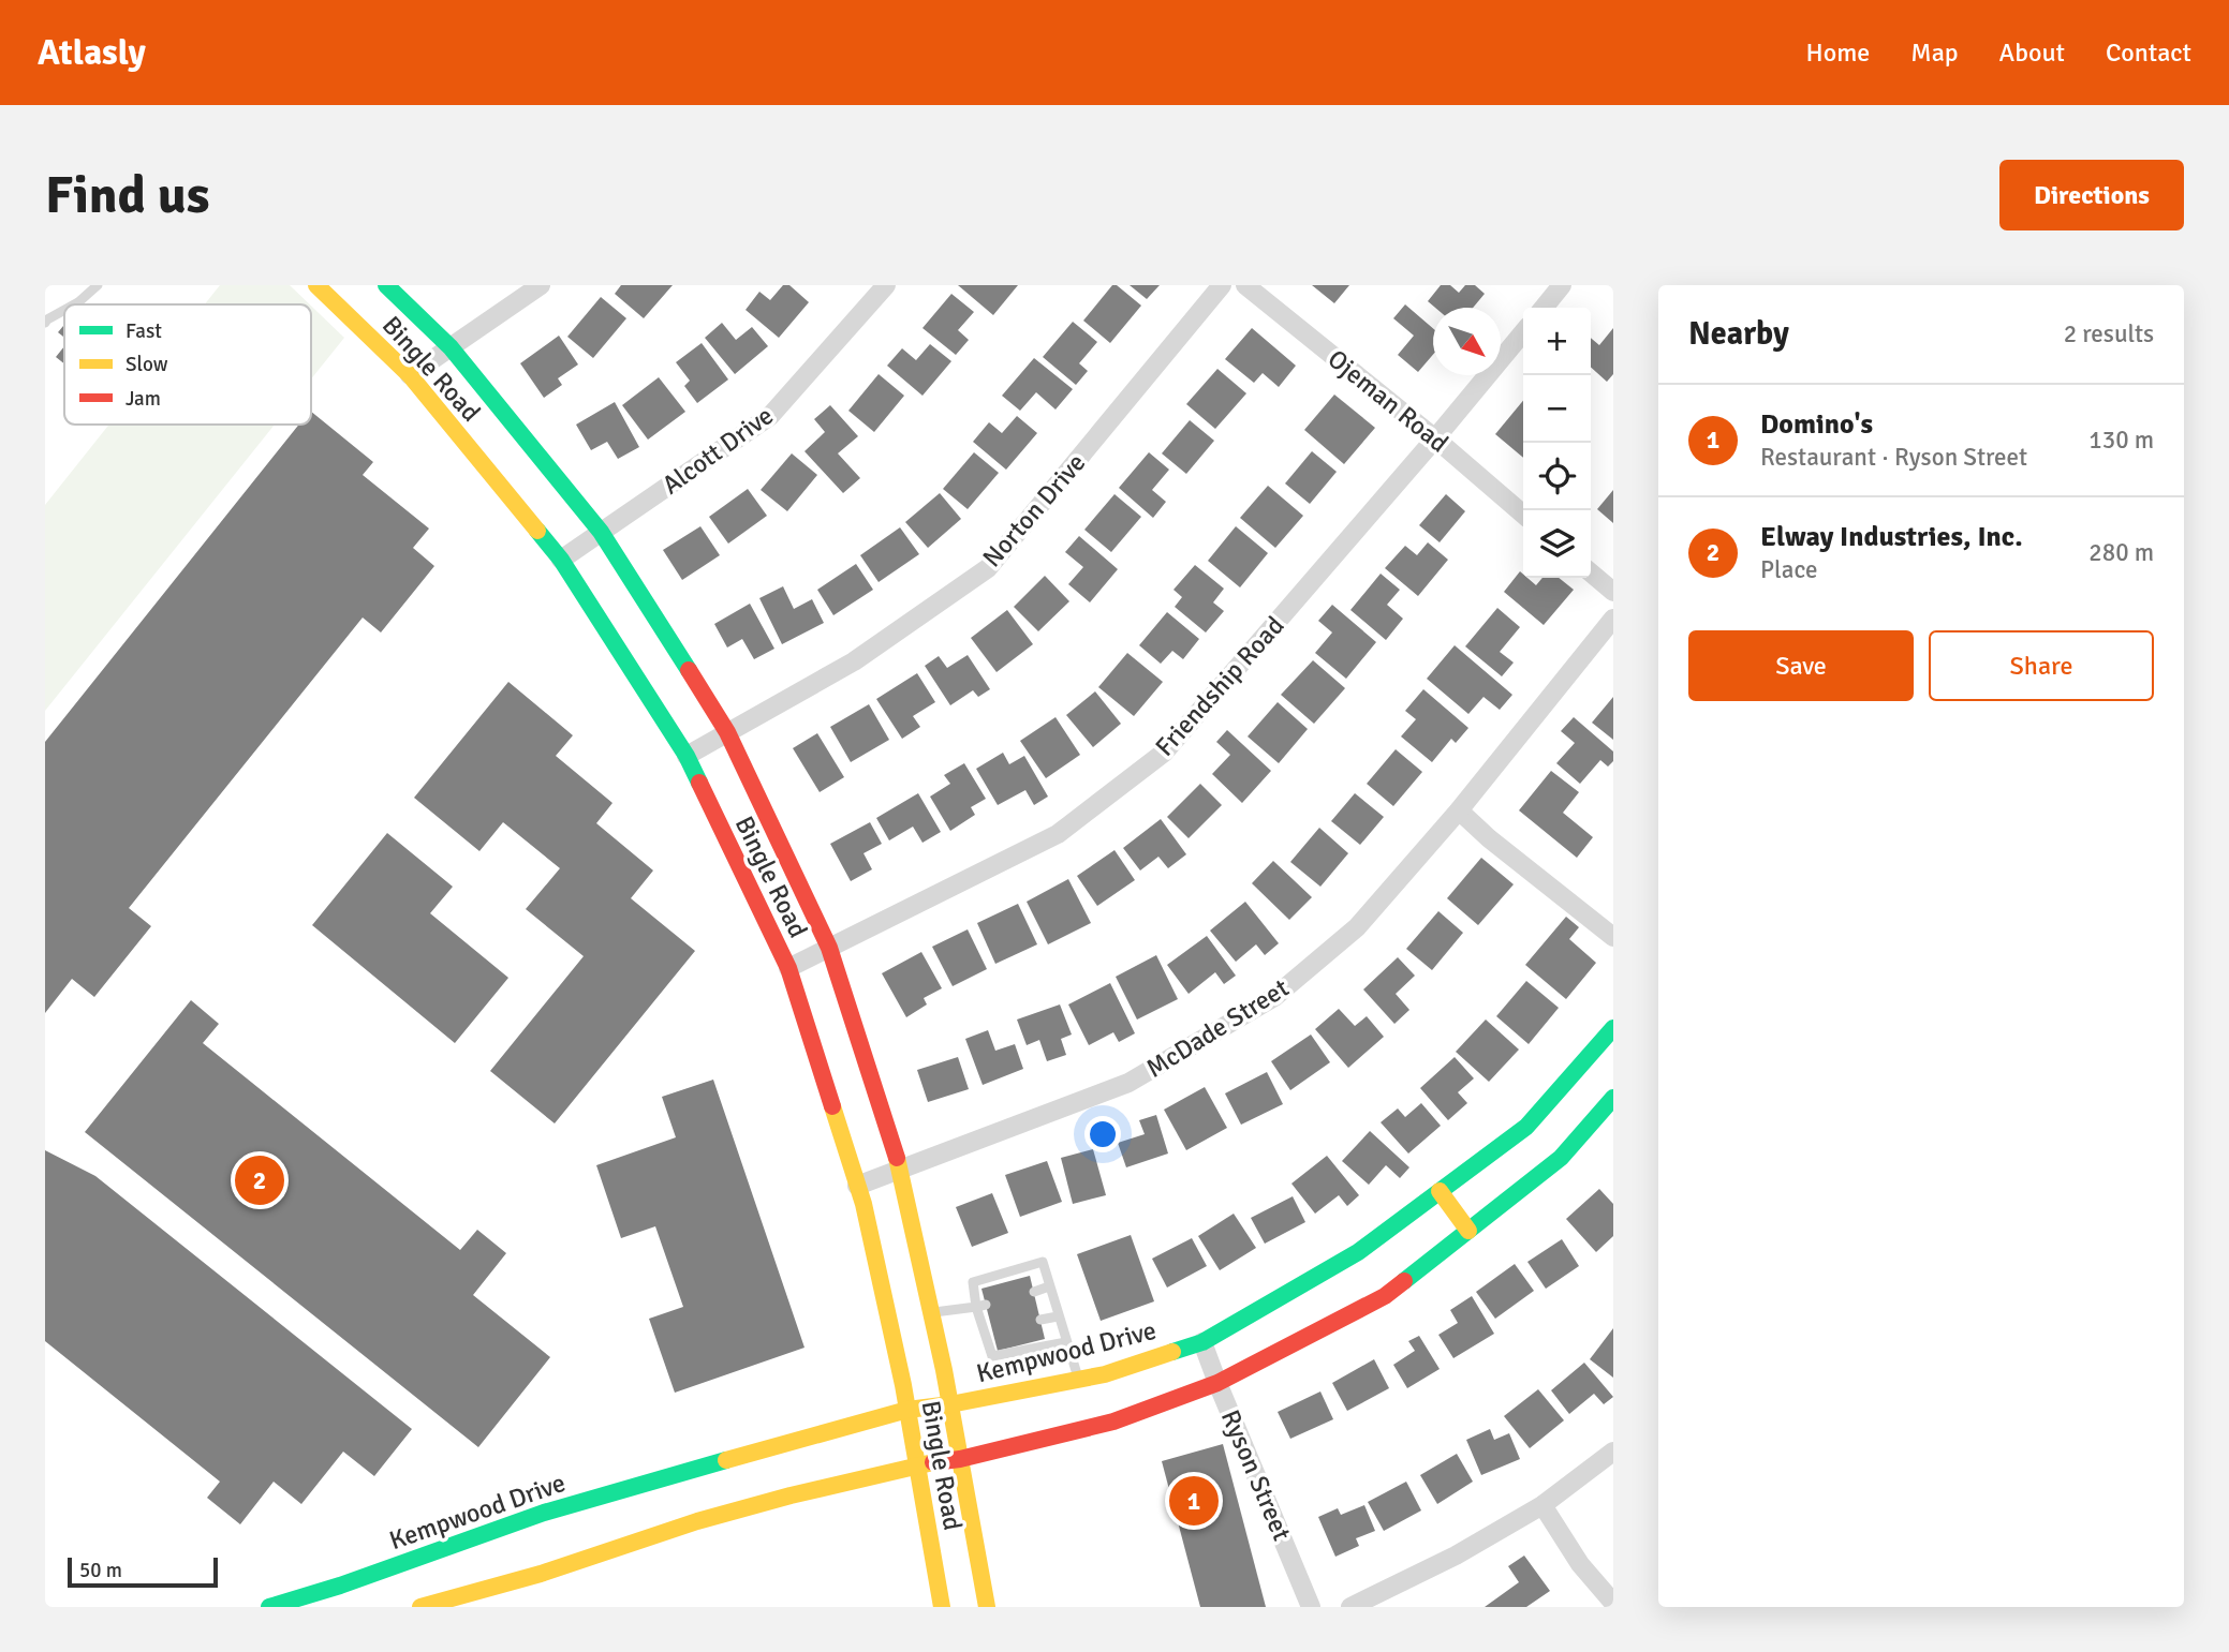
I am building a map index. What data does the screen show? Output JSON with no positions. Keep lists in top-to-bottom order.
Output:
{
  "streets": {
    "main road": ["Bingle Road", "Kempwood Drive"],
    "street": [
      "Ojeman Road",
      "Alcott Drive",
      "Norton Drive",
      "Friendship Road",
      "McDade Street",
      "Ryson Street"
    ]
  },
  "crossings": [
    ["Bingle Road", "Alcott Drive"],
    ["Bingle Road", "Norton Drive"],
    ["Bingle Road", "Friendship Road"],
    ["Bingle Road", "McDade Street"],
    ["Bingle Road", "Kempwood Drive"],
    ["Ojeman Road", "Friendship Road"],
    ["Kempwood Drive", "Ryson Street"]
  ],
  "legend": ["Fast", "Slow", "Jam"],
  "scale_bar": "50 m",
  "north": "bottom right",
  "page": {
    "header": "Atlasly",
    "nav": [
      "Home",
      "Map",
      "About",
      "Contact"
    ],
    "buttons": [
      "Directions",
      ["Save", "Share"]
    ],
    "title": "Find us",
    "heading": ["Nearby", "2 results"],
    "map_buttons": ["+", "−"],
    "list": [
      {
        "mark": "1",
        "name": "Domino's",
        "note": "Restaurant · Ryson Street",
        "value": "130 m"
      },
      {
        "mark": "2",
        "name": "Elway Industries, Inc.",
        "note": "Place",
        "value": "280 m"
      }
    ],
    "pins": ["2", "1"],
    "scale": "50 m"
  }
}
